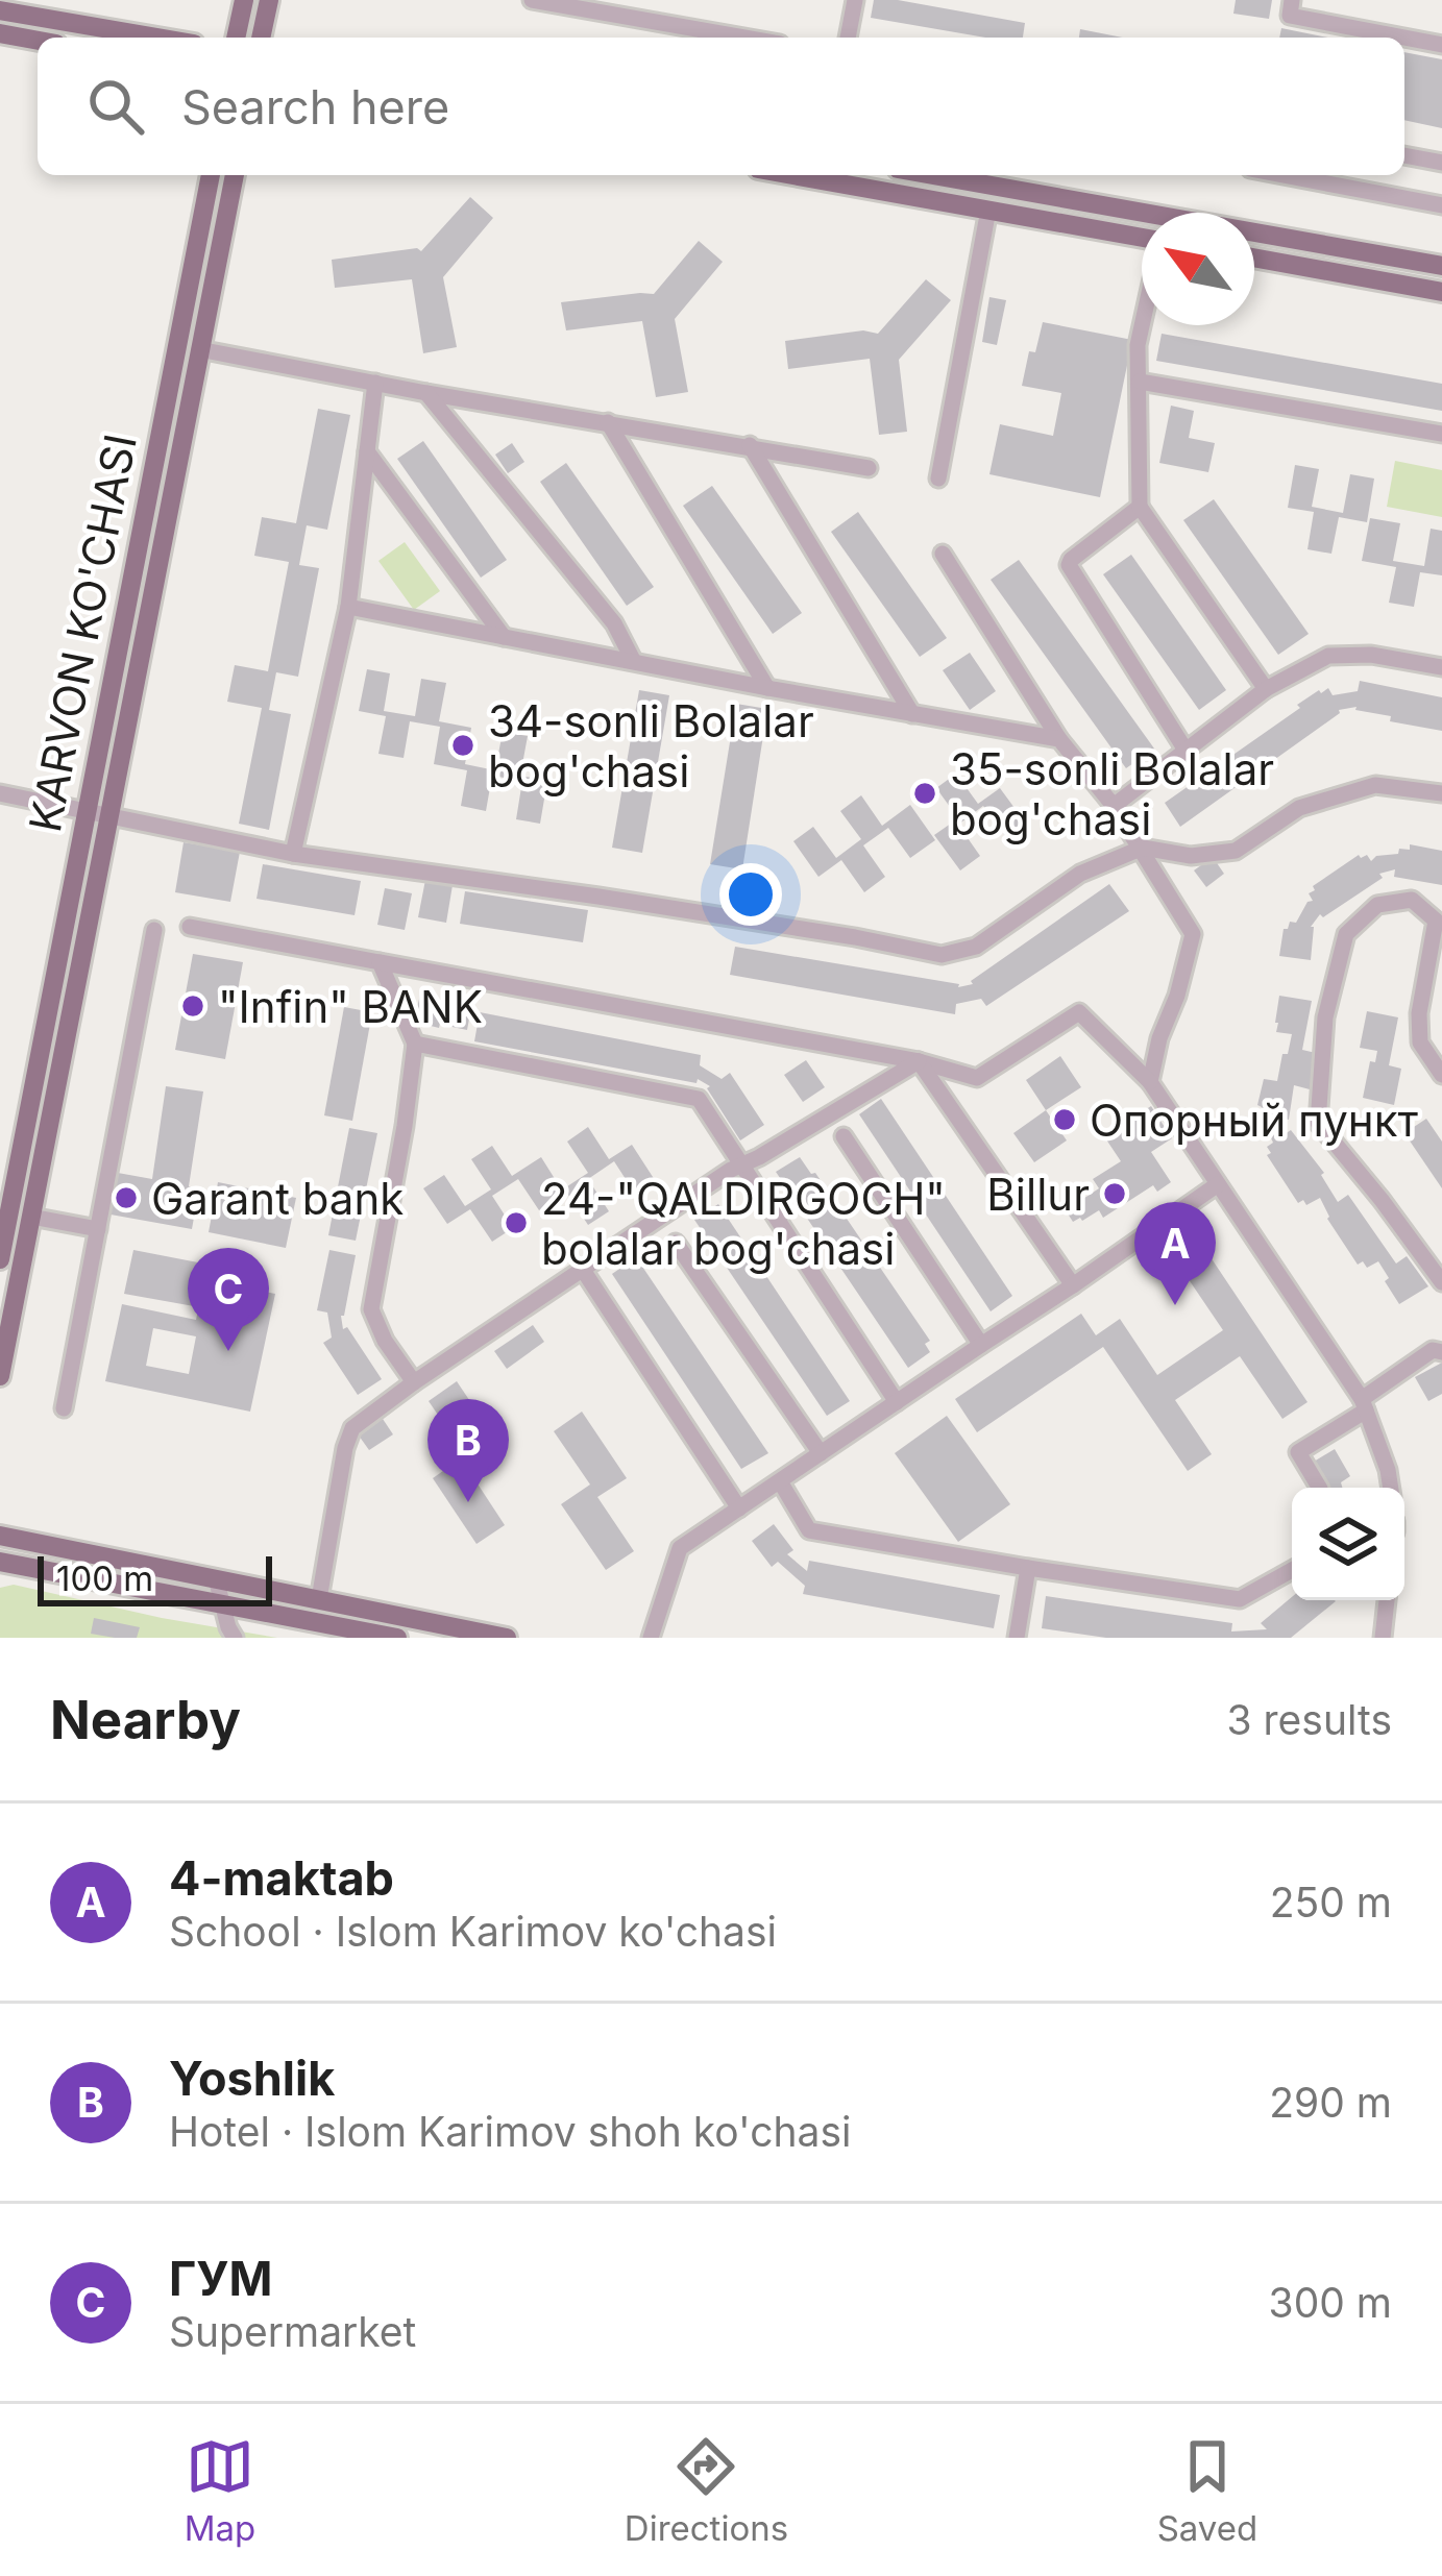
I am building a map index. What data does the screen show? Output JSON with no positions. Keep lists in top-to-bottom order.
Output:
{
  "streets": {
    "main road": ["KARVON KO'CHASI"]
  },
  "places": [
    "34-sonli Bolalar bog'chasi",
    "35-sonli Bolalar bog'chasi",
    "\"Infin\" BANK",
    "Опорный пункт",
    "Billur",
    "Garant bank",
    "24-\"QALDIRGOCH\" bolalar bog'chasi"
  ],
  "scale_bar": "100 m",
  "north": "top left",
  "page": {
    "search": "Search here",
    "pins": ["A", "C", "B"],
    "scale": "100 m",
    "heading": ["Nearby", "3 results"],
    "list": [
      {
        "mark": "A",
        "name": "4-maktab",
        "note": "School · Islom Karimov ko'chasi",
        "value": "250 m"
      },
      {
        "mark": "B",
        "name": "Yoshlik",
        "note": "Hotel · Islom Karimov shoh ko'chasi",
        "value": "290 m"
      },
      {
        "mark": "C",
        "name": "ГУМ",
        "note": "Supermarket",
        "value": "300 m"
      }
    ],
    "nav": ["Map", "Directions", "Saved"]
  }
}
